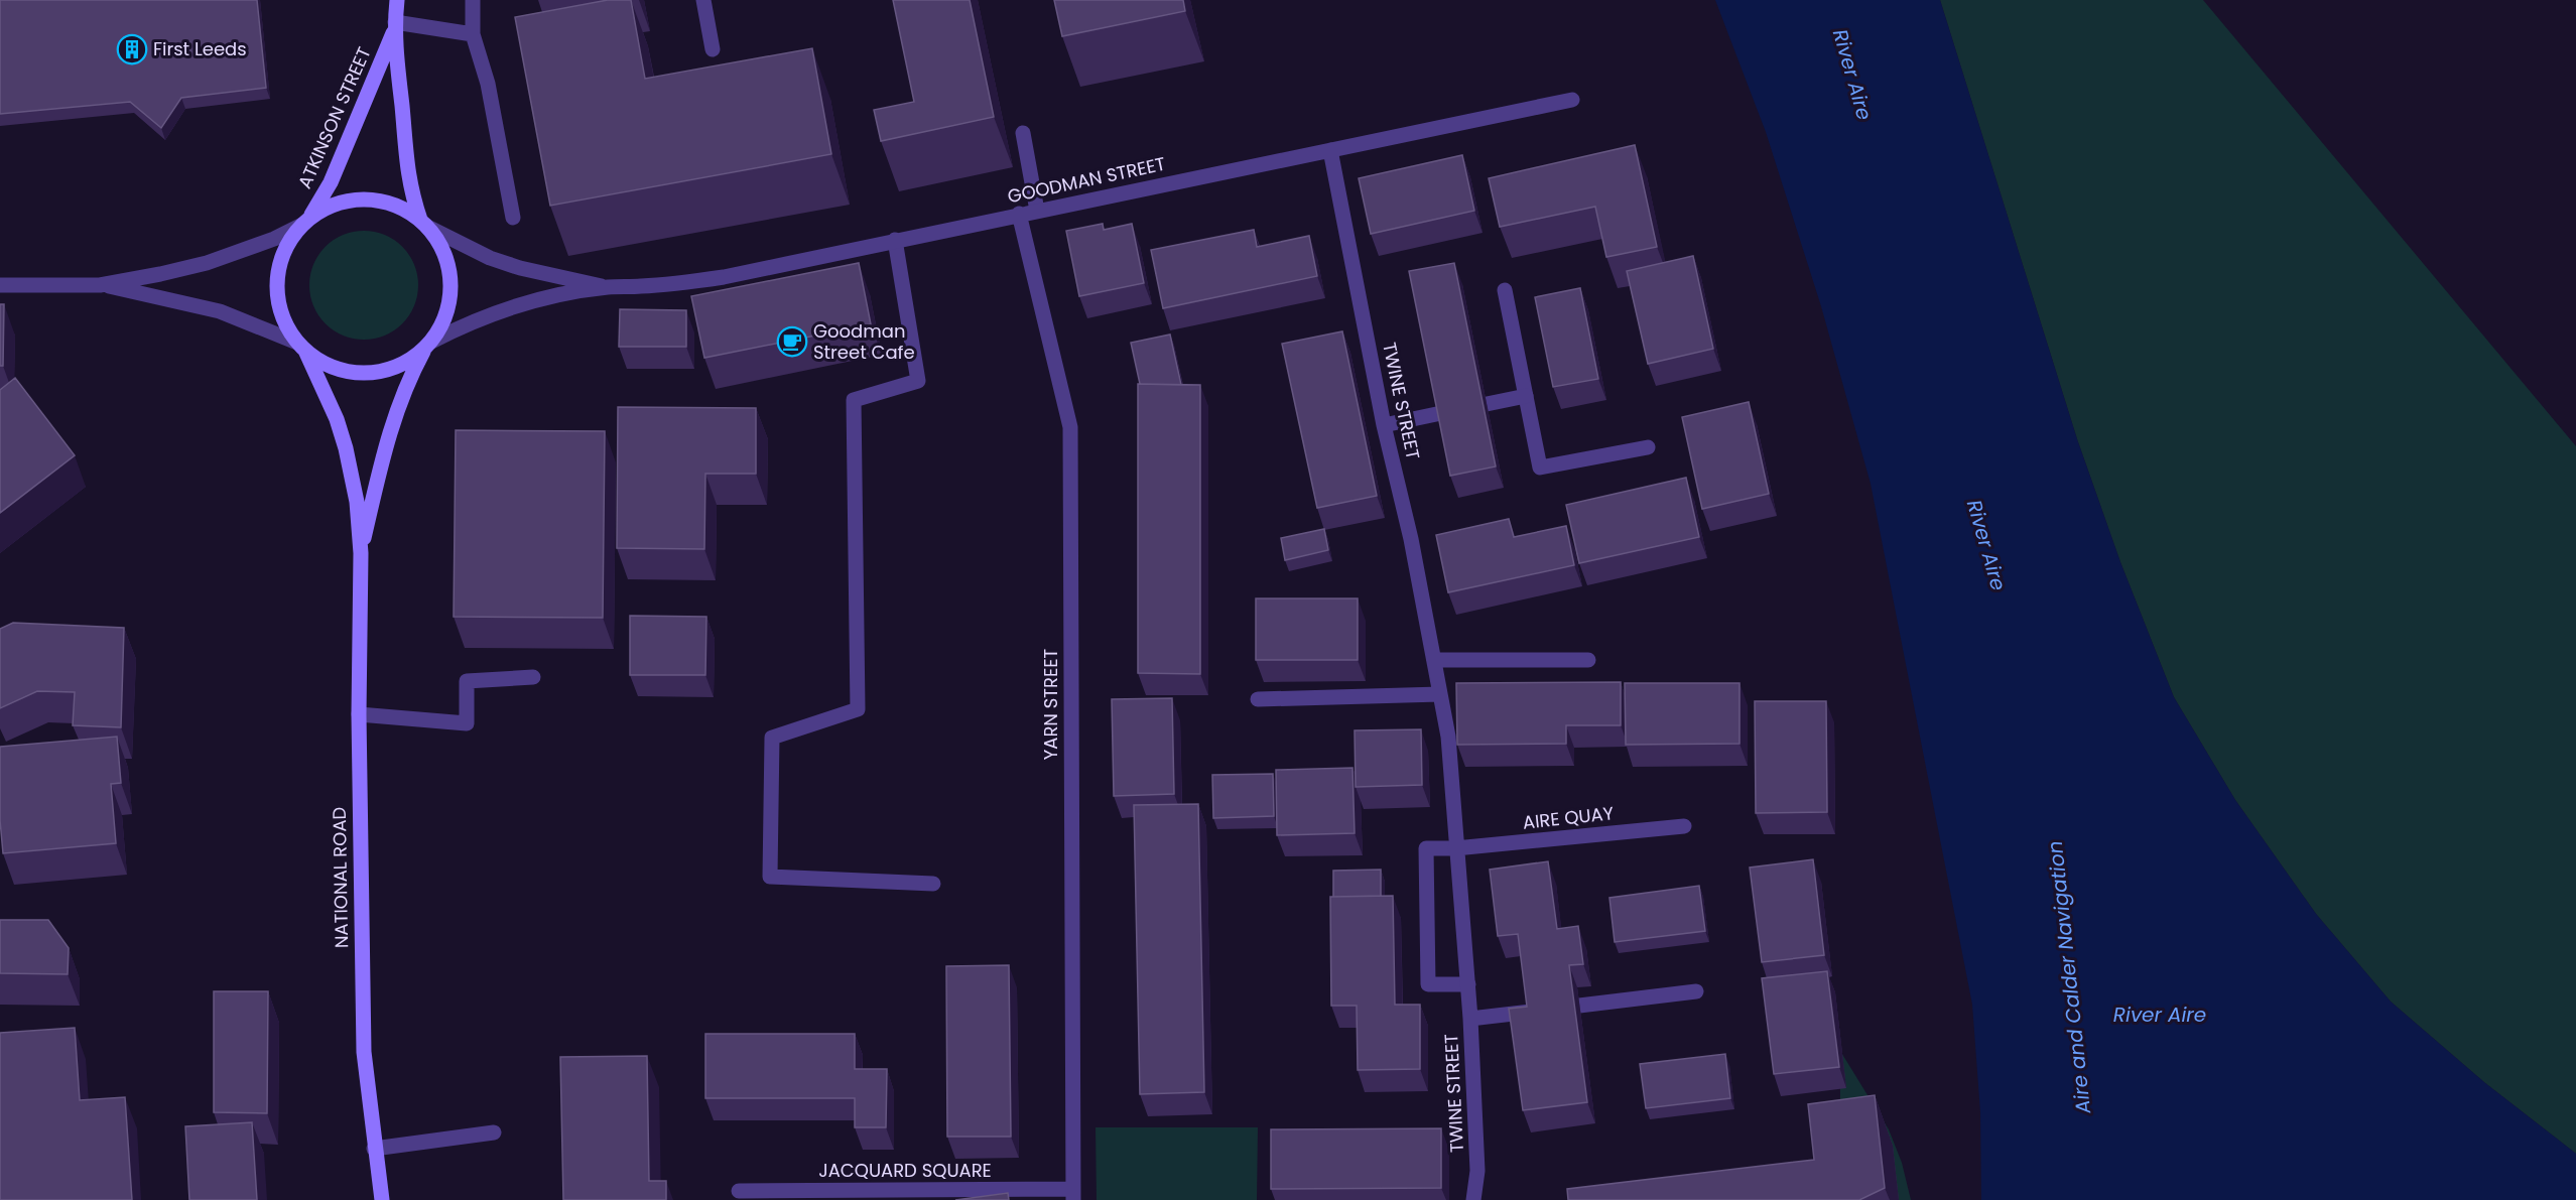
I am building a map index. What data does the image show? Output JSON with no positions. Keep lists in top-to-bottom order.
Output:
{
  "streets": {
    "street": [
      "ATKINSON STREET",
      "GOODMAN STREET",
      "TWINE STREET",
      "YARN STREET",
      "AIRE QUAY",
      "NATIONAL ROAD",
      "JACQUARD SQUARE"
    ]
  },
  "crossings": [
    ["ATKINSON STREET", "GOODMAN STREET"],
    ["ATKINSON STREET", "NATIONAL ROAD"],
    ["GOODMAN STREET", "TWINE STREET"],
    ["GOODMAN STREET", "YARN STREET"],
    ["GOODMAN STREET", "NATIONAL ROAD"],
    ["TWINE STREET", "AIRE QUAY"],
    ["YARN STREET", "JACQUARD SQUARE"]
  ],
  "water": ["River Aire", "Aire and Calder Navigation"],
  "places": {
    "building": ["First Leeds"],
    "cafe": ["Goodman Street Cafe"]
  }
}
